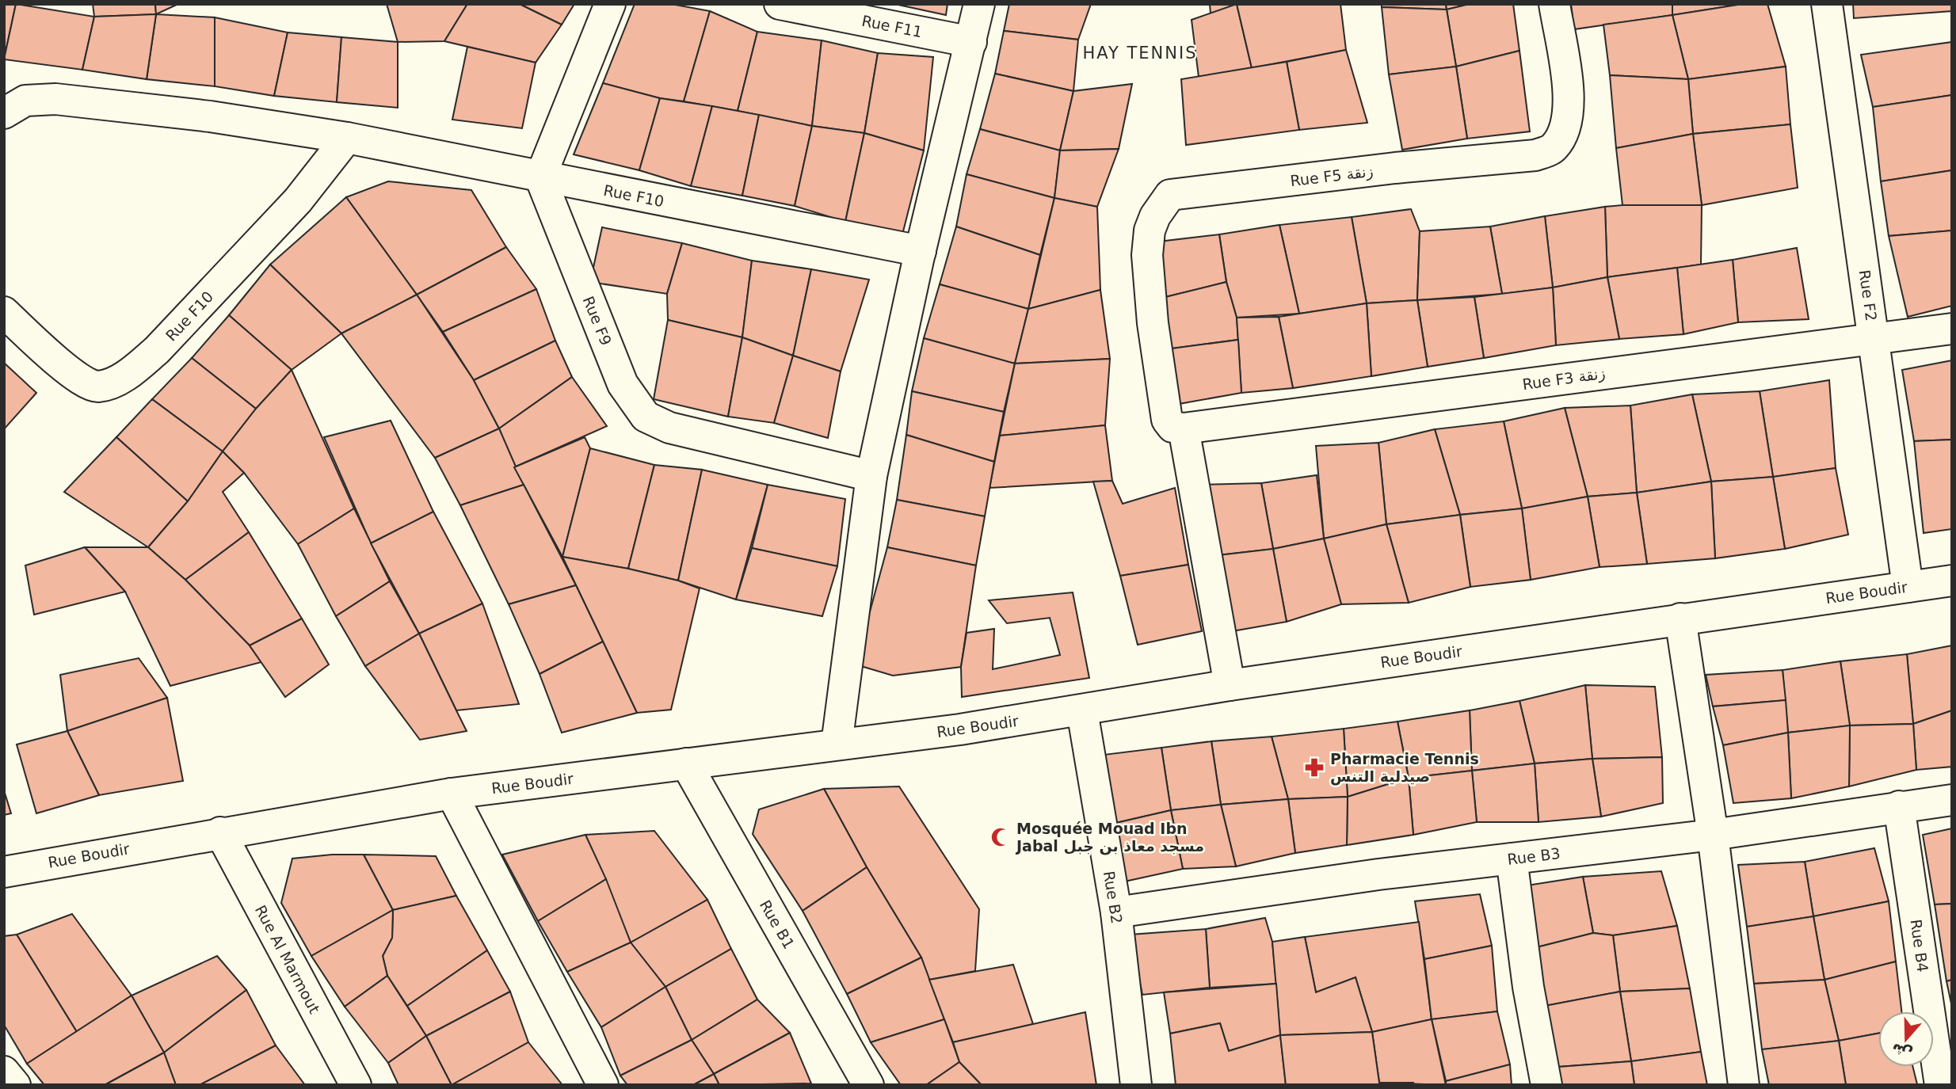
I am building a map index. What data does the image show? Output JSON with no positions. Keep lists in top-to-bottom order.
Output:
{
  "streets": {
    "street": [
      "Rue F11",
      "Rue F5 زنقة",
      "Rue F10",
      "Rue F2",
      "Rue F9",
      "Rue F3 زنقة",
      "Rue Boudir",
      "Rue B3",
      "Rue B2",
      "Rue B1",
      "Rue B4",
      "Rue Al Marmout"
    ]
  },
  "crossings": [
    ["Rue F5 زنقة", "Rue F3 زنقة"],
    ["Rue F10", "Rue F9"],
    ["Rue F2", "Rue F3 زنقة"],
    ["Rue F2", "Rue Boudir"],
    ["Rue Boudir", "Rue B2"],
    ["Rue Boudir", "Rue B1"],
    ["Rue Boudir", "Rue Al Marmout"],
    ["Rue B3", "Rue B2"],
    ["Rue B3", "Rue B4"]
  ],
  "districts": ["HAY TENNIS"],
  "places": {
    "pharmacy": ["Pharmacie Tennis صيدلية التنس"],
    "mosque": ["Mosquée Mouad Ibn Jabal مسجد معاذ بن جبل"]
  },
  "north": "bottom"
}
